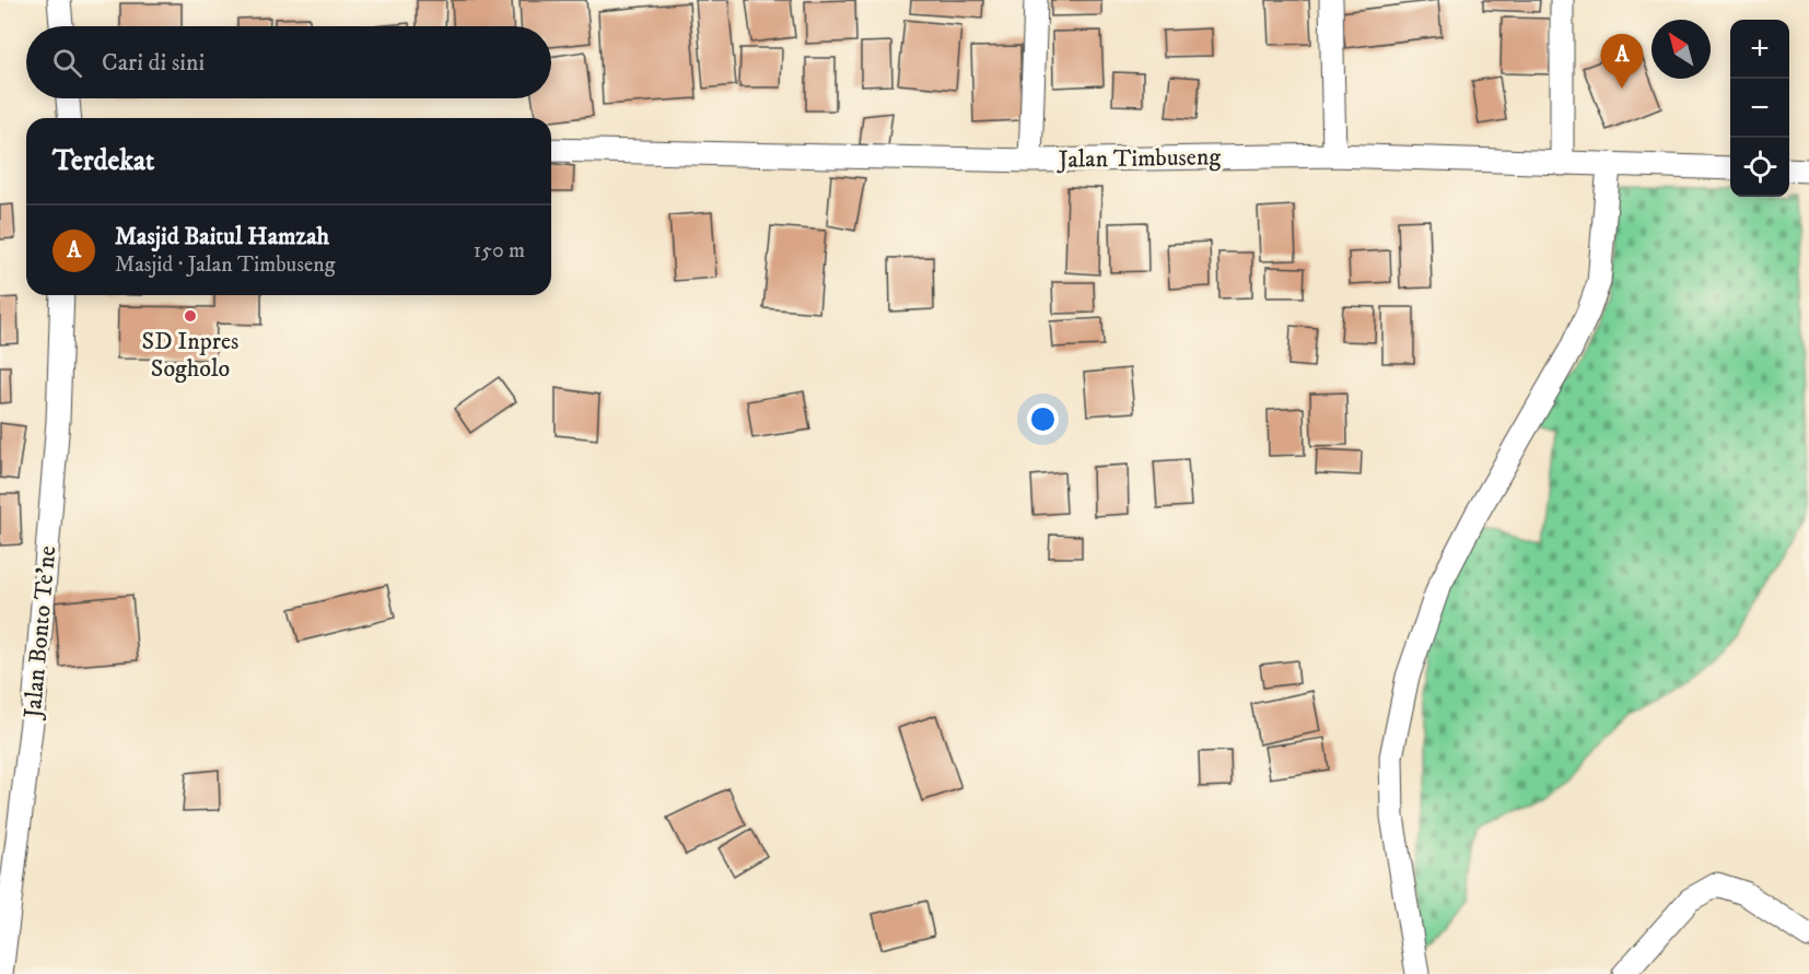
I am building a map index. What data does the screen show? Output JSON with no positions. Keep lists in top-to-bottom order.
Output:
{
  "streets": {
    "street": ["Jalan Timbuseng", "Jalan Bonto Te'ne"]
  },
  "places": ["SD Inpres Sogholo"],
  "north": "top left",
  "page": {
    "map_buttons": ["+", "−"],
    "search": "Cari di sini",
    "pins": "A",
    "heading": "Terdekat",
    "list": [
      {
        "mark": "A",
        "name": "Masjid Baitul Hamzah",
        "note": "Masjid · Jalan Timbuseng",
        "value": "150 m"
      }
    ]
  }
}
